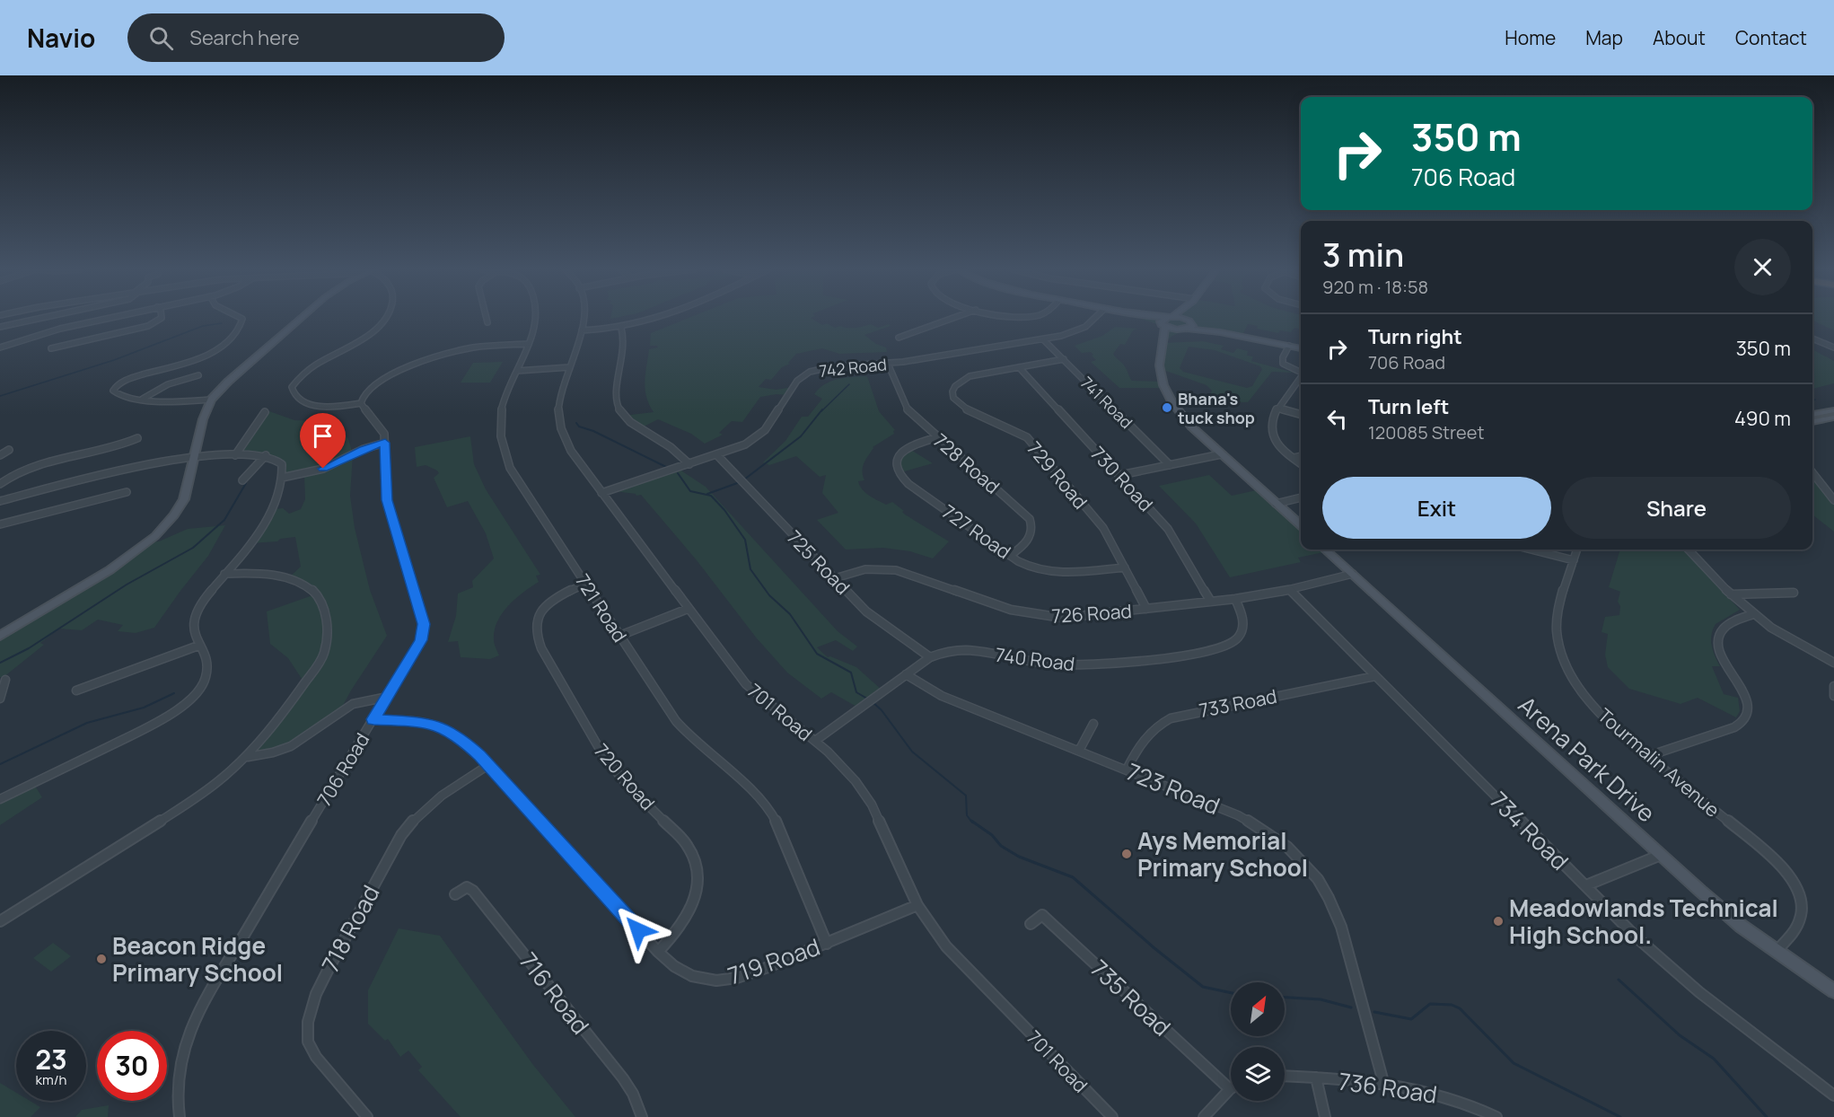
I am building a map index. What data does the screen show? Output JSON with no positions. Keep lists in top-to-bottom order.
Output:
{
  "streets": {
    "street": [
      "742 Road",
      "741 Road",
      "728 Road",
      "729 Road",
      "730 Road",
      "727 Road",
      "725 Road",
      "721 Road",
      "726 Road",
      "740 Road",
      "733 Road",
      "701 Road",
      "Arena Park Drive",
      "Tourmalin Avenue",
      "706 Road",
      "720 Road",
      "723 Road",
      "734 Road",
      "718 Road",
      "719 Road",
      "716 Road",
      "735 Road",
      "736 Road"
    ]
  },
  "crossings": [
    ["742 Road", "741 Road"],
    ["742 Road", "728 Road"],
    ["742 Road", "725 Road"],
    ["742 Road", "701 Road"],
    ["741 Road", "729 Road"],
    ["728 Road", "727 Road"],
    ["729 Road", "730 Road"],
    ["729 Road", "727 Road"],
    ["729 Road", "726 Road"],
    ["730 Road", "726 Road"],
    ["725 Road", "726 Road"],
    ["725 Road", "740 Road"],
    ["721 Road", "720 Road"],
    ["721 Road", "719 Road"],
    ["726 Road", "740 Road"],
    ["726 Road", "Arena Park Drive"],
    ["726 Road", "734 Road"],
    ["740 Road", "701 Road"],
    ["740 Road", "723 Road"],
    ["733 Road", "723 Road"],
    ["733 Road", "734 Road"],
    ["701 Road", "719 Road"],
    ["Arena Park Drive", "Tourmalin Avenue"],
    ["706 Road", "719 Road"],
    ["720 Road", "719 Road"],
    ["723 Road", "736 Road"],
    ["718 Road", "719 Road"]
  ],
  "places": [
    "Bhana's tuck shop",
    "Ays Memorial Primary School",
    "Meadowlands Technical High School.",
    "Beacon Ridge Primary School"
  ],
  "north": "top right",
  "page": {
    "header": "Navio",
    "search": "Search here",
    "nav": [
      "Home",
      "Map",
      "About",
      "Contact"
    ],
    "turn": ["350 m", "706 Road"],
    "heading": ["3 min", "920 m · 18:58"],
    "list": [
      {
        "name": "Turn right",
        "note": "706 Road",
        "value": "350 m"
      },
      {
        "name": "Turn left",
        "note": "120085 Street",
        "value": "490 m"
      }
    ],
    "buttons": ["Exit", "Share"],
    "speed": "23 km/h",
    "limit": "30"
  }
}
